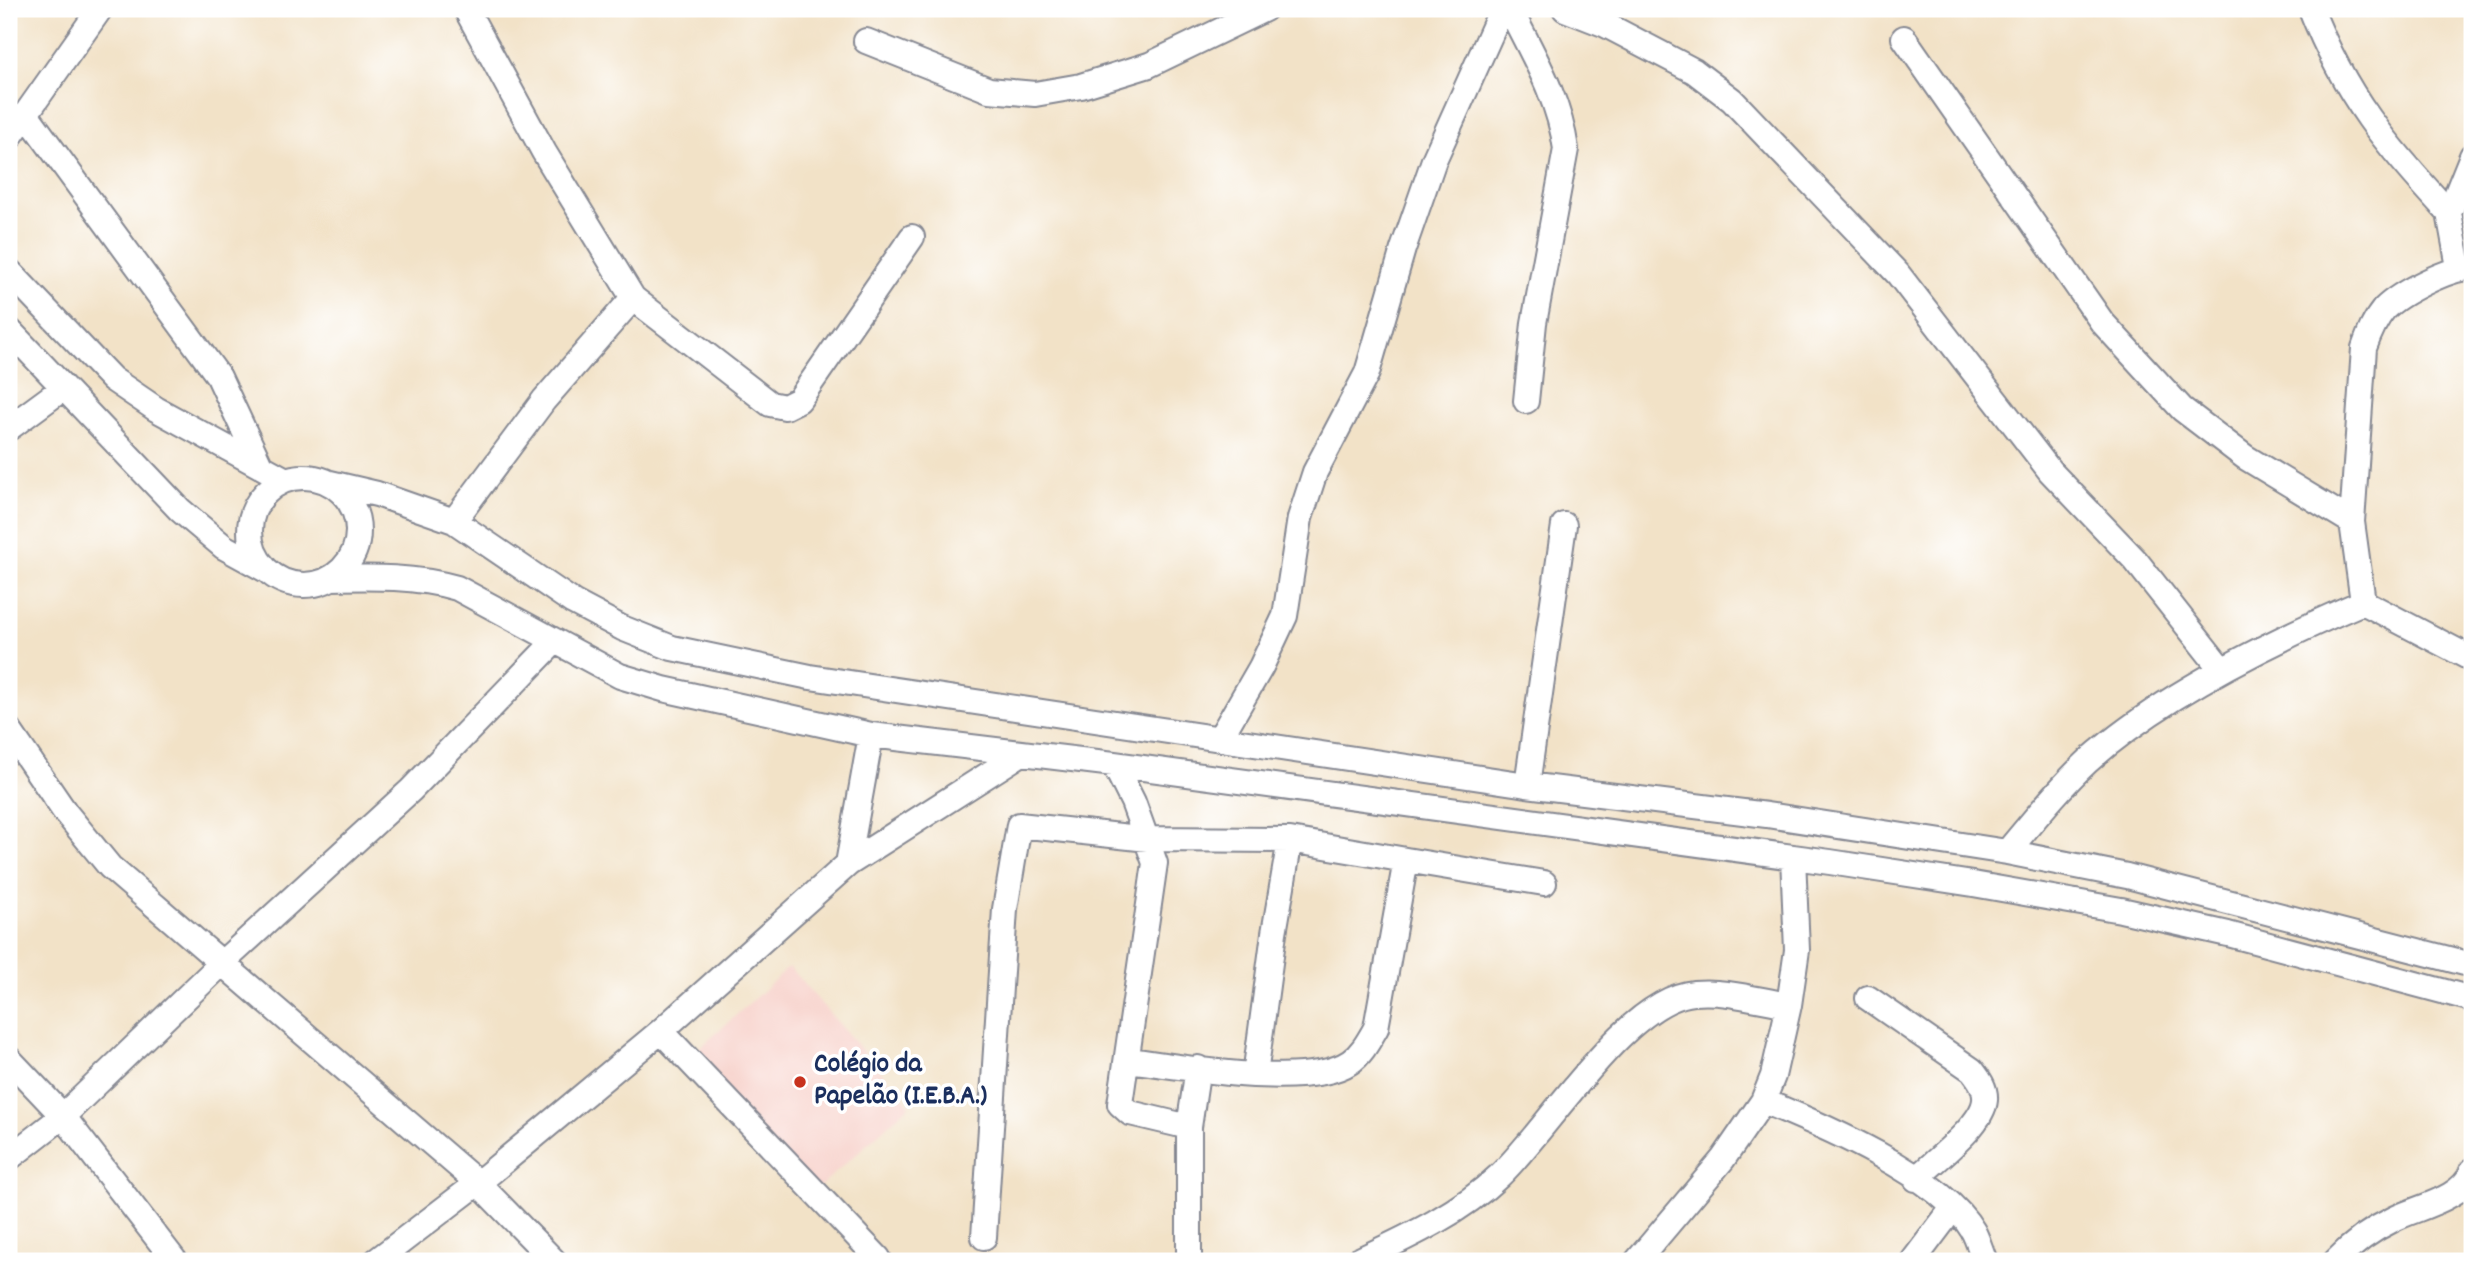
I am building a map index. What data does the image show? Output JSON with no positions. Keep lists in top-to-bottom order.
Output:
{
  "places": ["Colégio da Papelão (I.E.B.A.)"]
}
